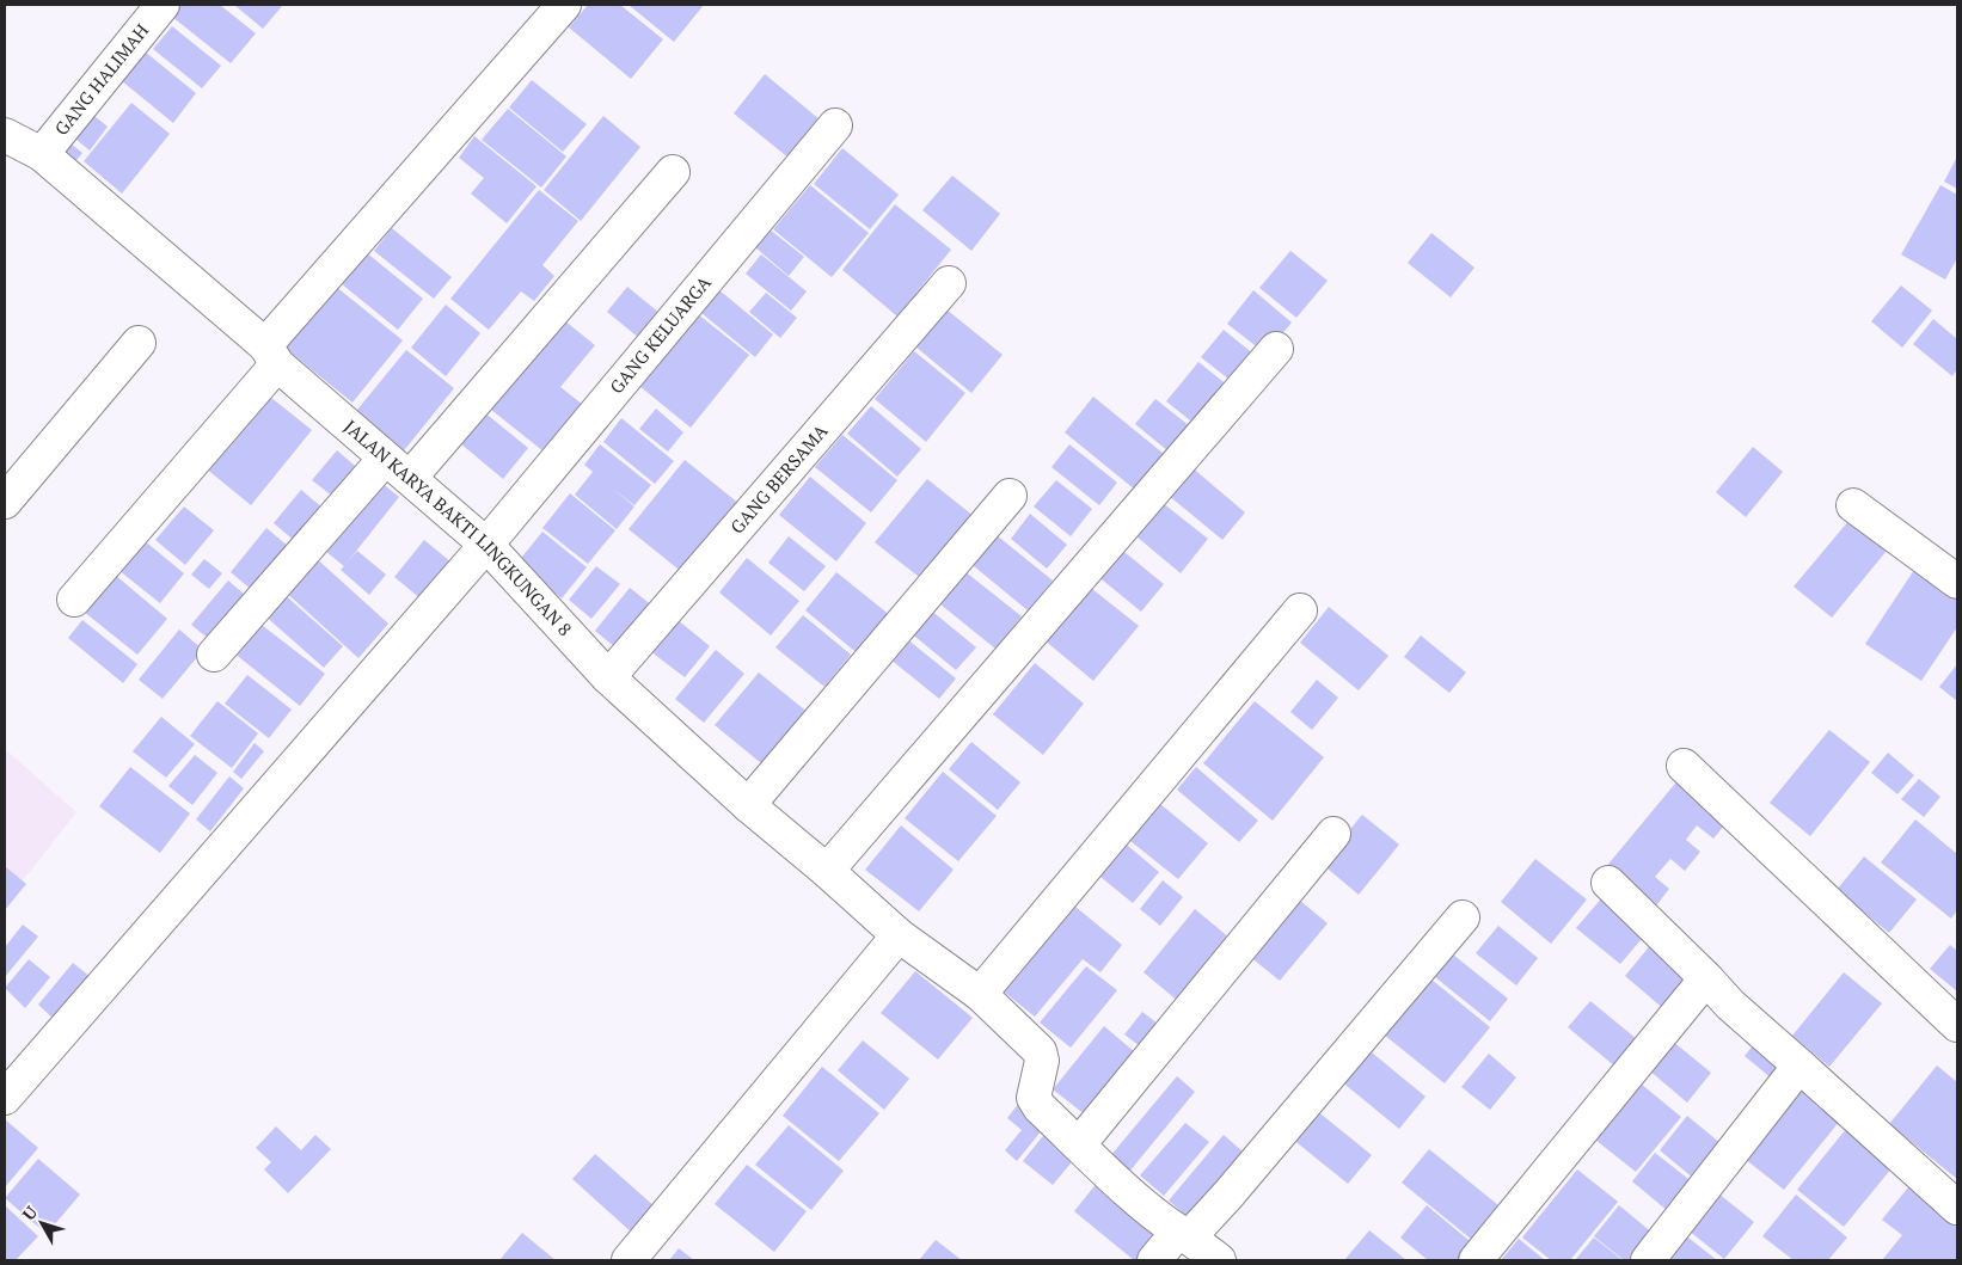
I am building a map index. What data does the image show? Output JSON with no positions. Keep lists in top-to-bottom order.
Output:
{
  "streets": {
    "street": [
      "GANG HALIMAH",
      "GANG KELUARGA",
      "GANG BERSAMA",
      "JALAN KARYA BAKTI LINGKUNGAN 8"
    ]
  },
  "crossings": [
    ["GANG HALIMAH", "JALAN KARYA BAKTI LINGKUNGAN 8"],
    ["GANG KELUARGA", "JALAN KARYA BAKTI LINGKUNGAN 8"],
    ["GANG BERSAMA", "JALAN KARYA BAKTI LINGKUNGAN 8"]
  ],
  "north": "top left"
}
